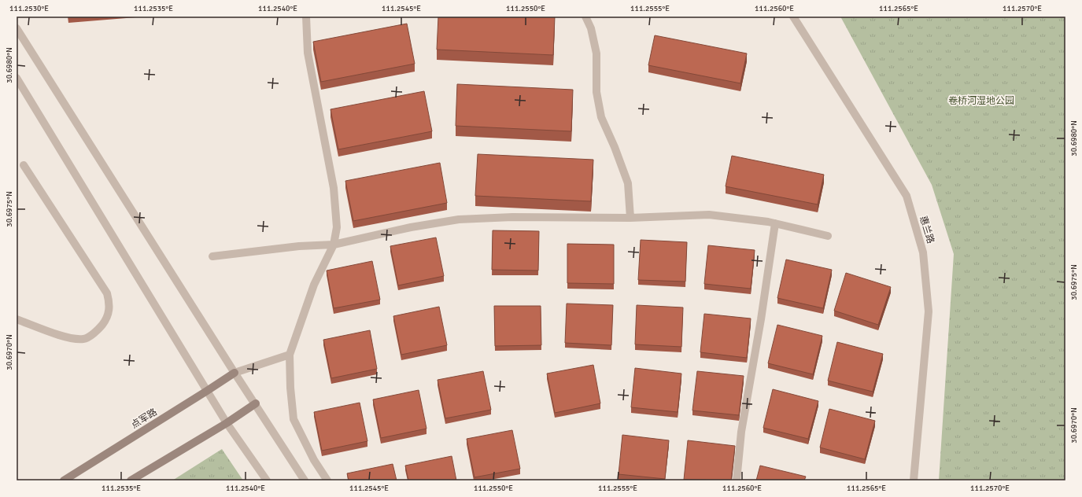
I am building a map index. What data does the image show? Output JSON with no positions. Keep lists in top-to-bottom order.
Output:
{
  "streets": {
    "main road": ["点军路"],
    "street": ["惠兰路"]
  },
  "parks": ["卷桥河湿地公园"],
  "coordinates": [
    "111.2530°E",
    "111.2535°E",
    "111.2540°E",
    "111.2545°E",
    "111.2550°E",
    "111.2555°E",
    "111.2560°E",
    "111.2565°E",
    "111.2570°E",
    "30.6980°N",
    "30.6975°N",
    "30.6970°N"
  ]
}
